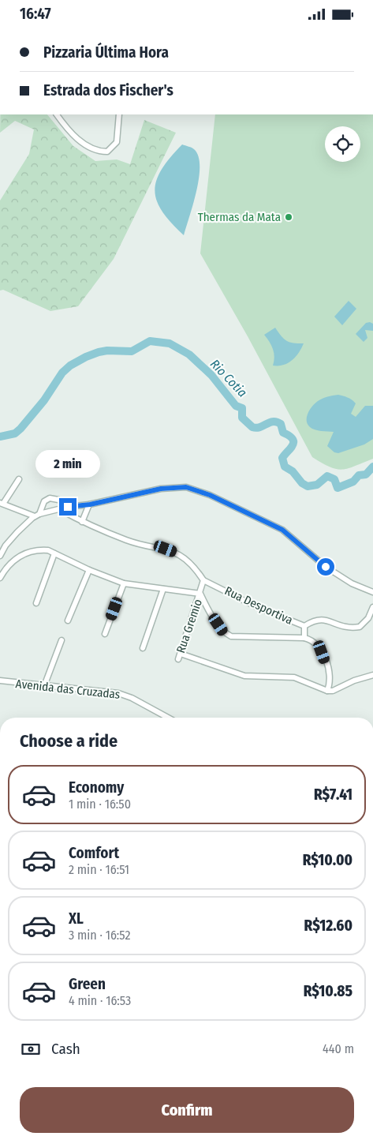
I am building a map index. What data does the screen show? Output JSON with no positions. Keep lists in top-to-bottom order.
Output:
{
  "streets": {
    "street": ["Rua Desportiva", "Rua Gremio", "Avenida das Cruzadas"]
  },
  "crossings": [
    ["Rua Desportiva", "Rua Gremio"]
  ],
  "water": ["Rio Cotia"],
  "places": ["Thermas da Mata"],
  "page": {
    "status": "16:47",
    "banner": ["Pizzaria Última Hora", "Estrada dos Fischer's"],
    "bubble": "2 min",
    "heading": "Choose a ride",
    "list": [
      {
        "name": "Economy",
        "note": "1 min · 16:50",
        "value": "R$7.41"
      },
      {
        "name": "Comfort",
        "note": "2 min · 16:51",
        "value": "R$10.00"
      },
      {
        "name": "XL",
        "note": "3 min · 16:52",
        "value": "R$12.60"
      },
      {
        "name": "Green",
        "note": "4 min · 16:53",
        "value": "R$10.85"
      }
    ],
    "pay": ["Cash", "440 m"],
    "buttons": "Confirm"
  }
}
